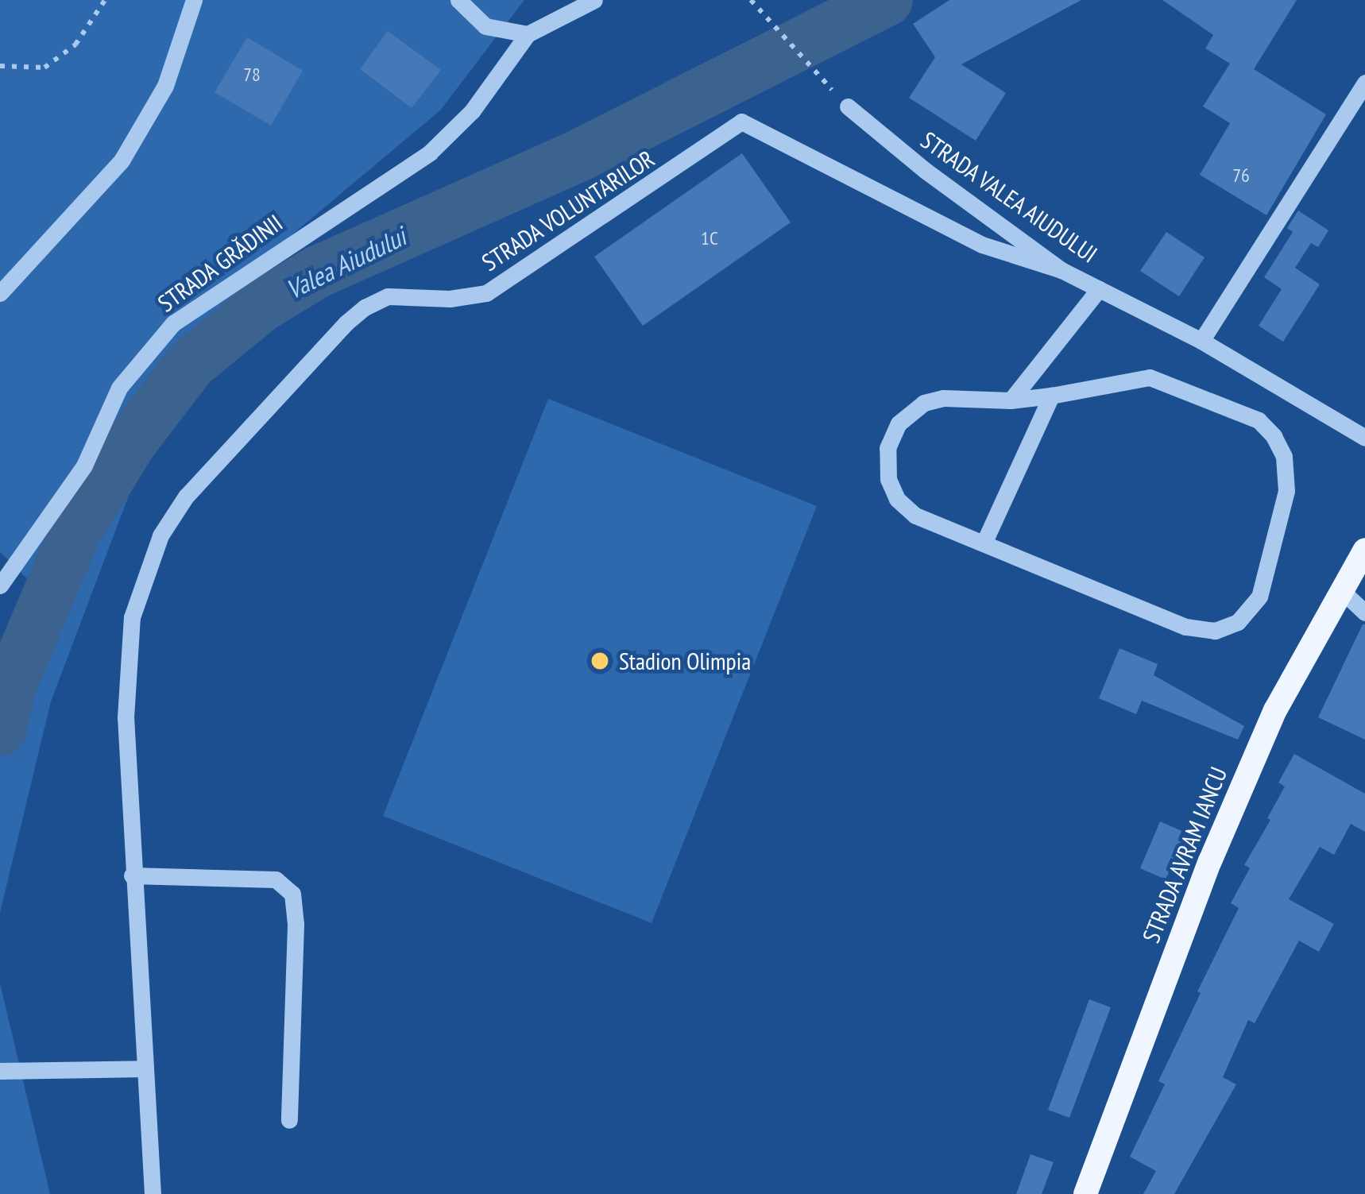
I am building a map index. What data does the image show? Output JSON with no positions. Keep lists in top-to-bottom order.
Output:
{
  "streets": {
    "main road": ["STRADA AVRAM IANCU"],
    "street": ["STRADA VALEA AIUDULUI", "STRADA VOLUNTARILOR", "STRADA GRĂDINII"]
  },
  "crossings": [
    ["STRADA VALEA AIUDULUI", "STRADA VOLUNTARILOR"]
  ],
  "water": ["Valea Aiudului"],
  "places": ["Stadion Olimpia"],
  "house_numbers": ["78", "76", "1C"]
}
